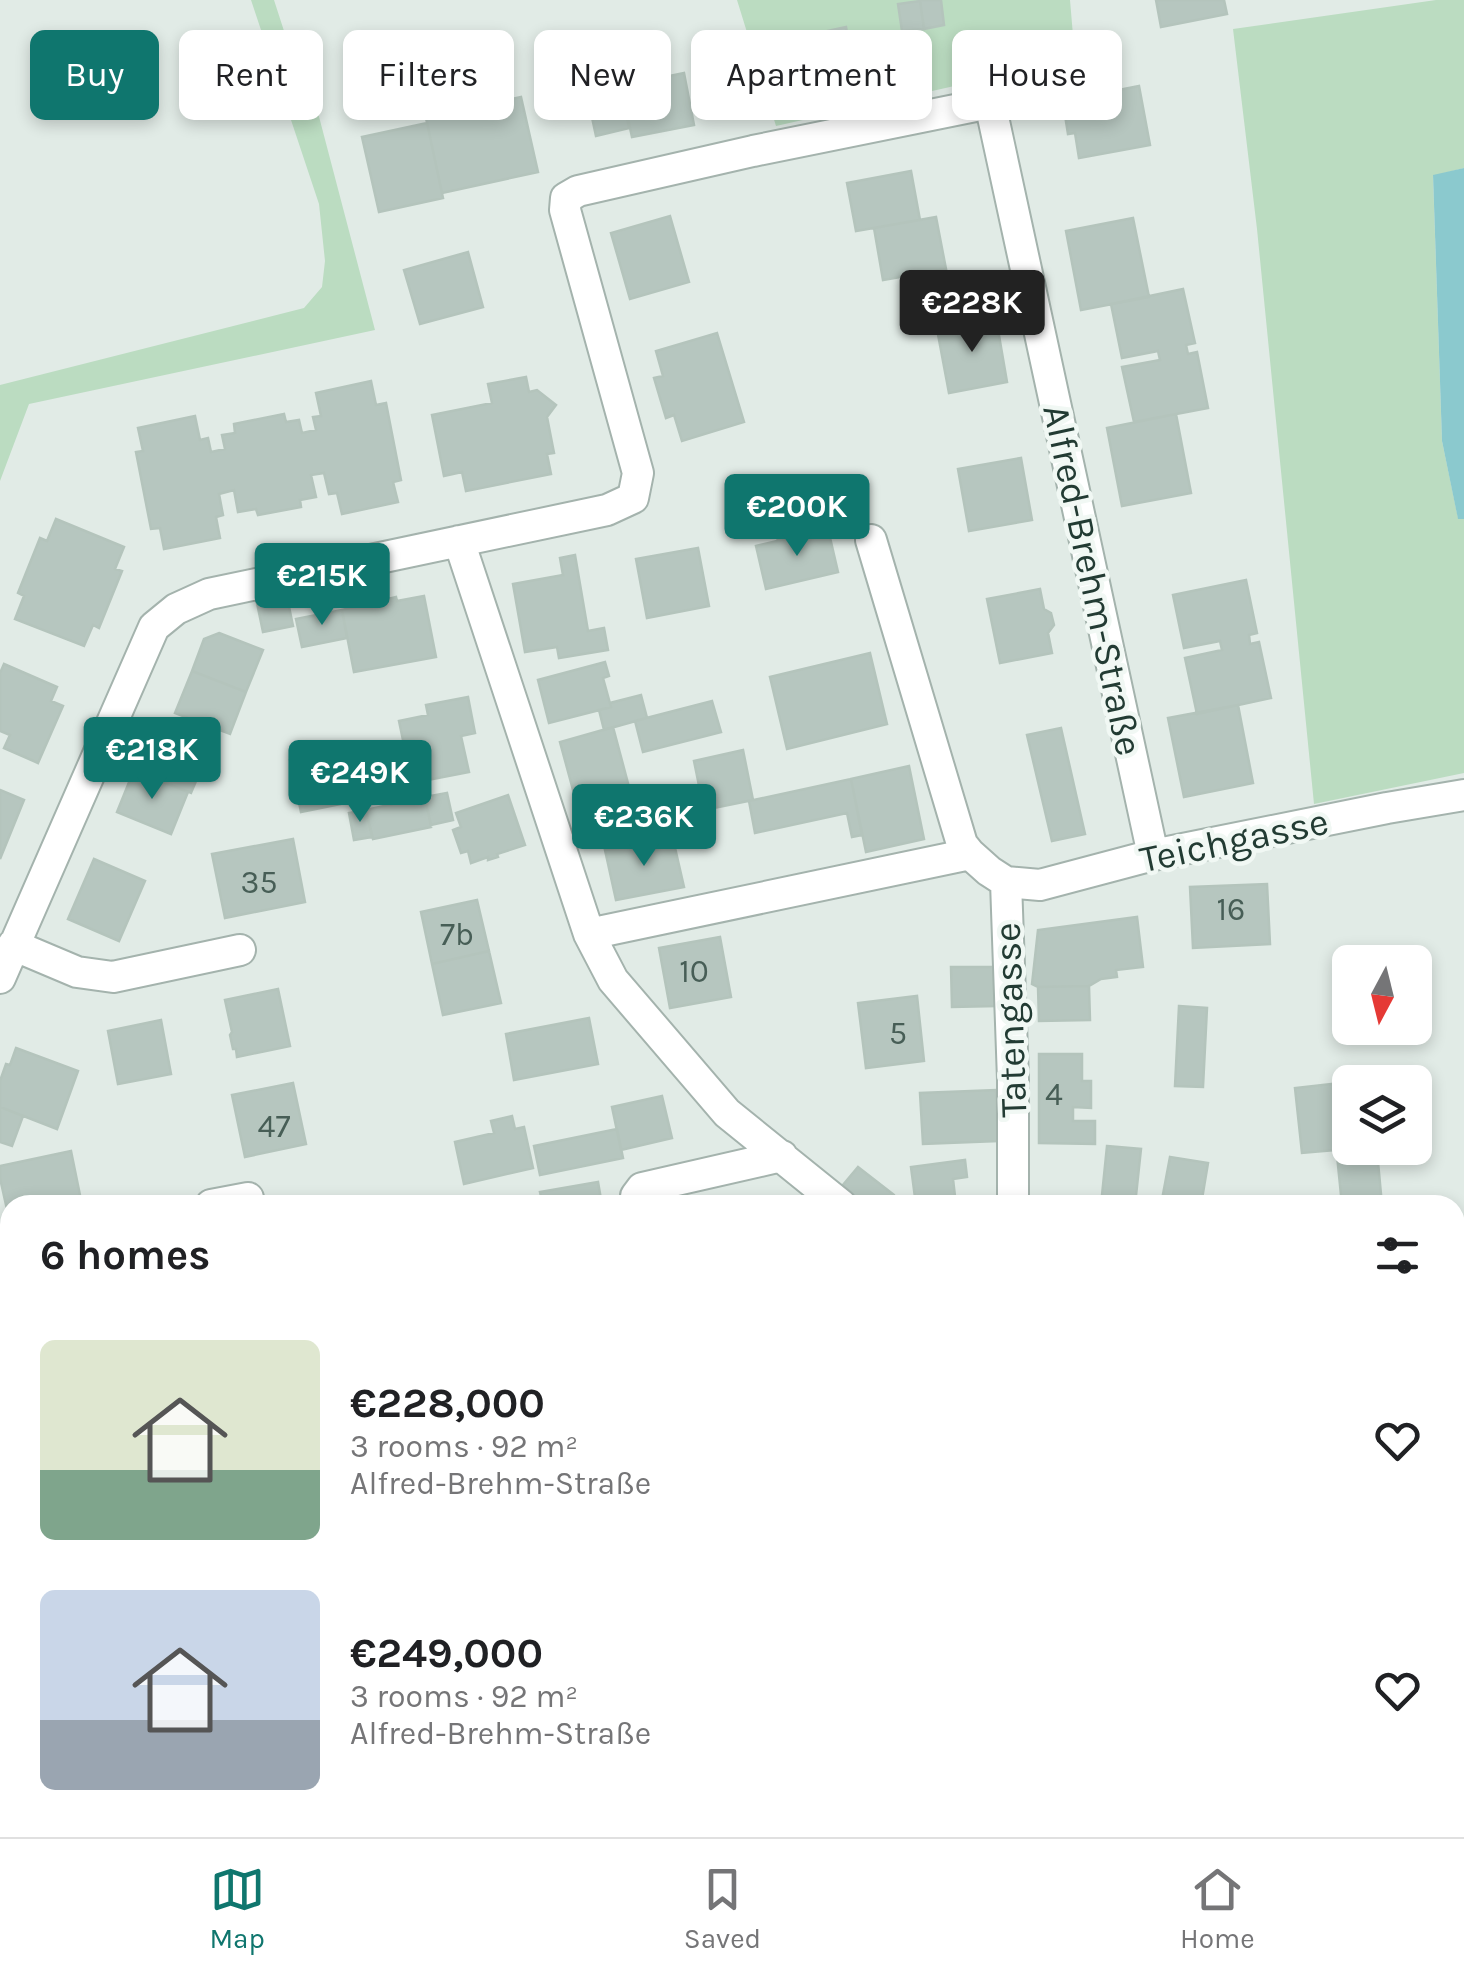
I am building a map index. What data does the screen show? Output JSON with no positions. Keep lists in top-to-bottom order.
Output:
{
  "streets": {
    "street": ["Alfred-Brehm-Straße", "Teichgasse", "Tatengasse"]
  },
  "crossings": [
    ["Alfred-Brehm-Straße", "Teichgasse"],
    ["Teichgasse", "Tatengasse"]
  ],
  "house_numbers": [
    "35",
    "16",
    "7b",
    "10",
    "5",
    "4",
    "47"
  ],
  "north": "bottom",
  "page": {
    "chip": [
      "Buy",
      "Rent",
      "Filters",
      "New",
      "Apartment",
      "House"
    ],
    "price": [
      "€228K",
      "€200K",
      "€215K",
      "€218K",
      "€249K",
      "€236K"
    ],
    "heading": "6 homes",
    "list": [
      {
        "name": "€228,000",
        "note": "3 rooms · 92 m² · Alfred-Brehm-Straße"
      },
      {
        "name": "€249,000",
        "note": "3 rooms · 92 m² · Alfred-Brehm-Straße"
      }
    ],
    "tabs": ["Map", "Saved", "Home"]
  }
}
